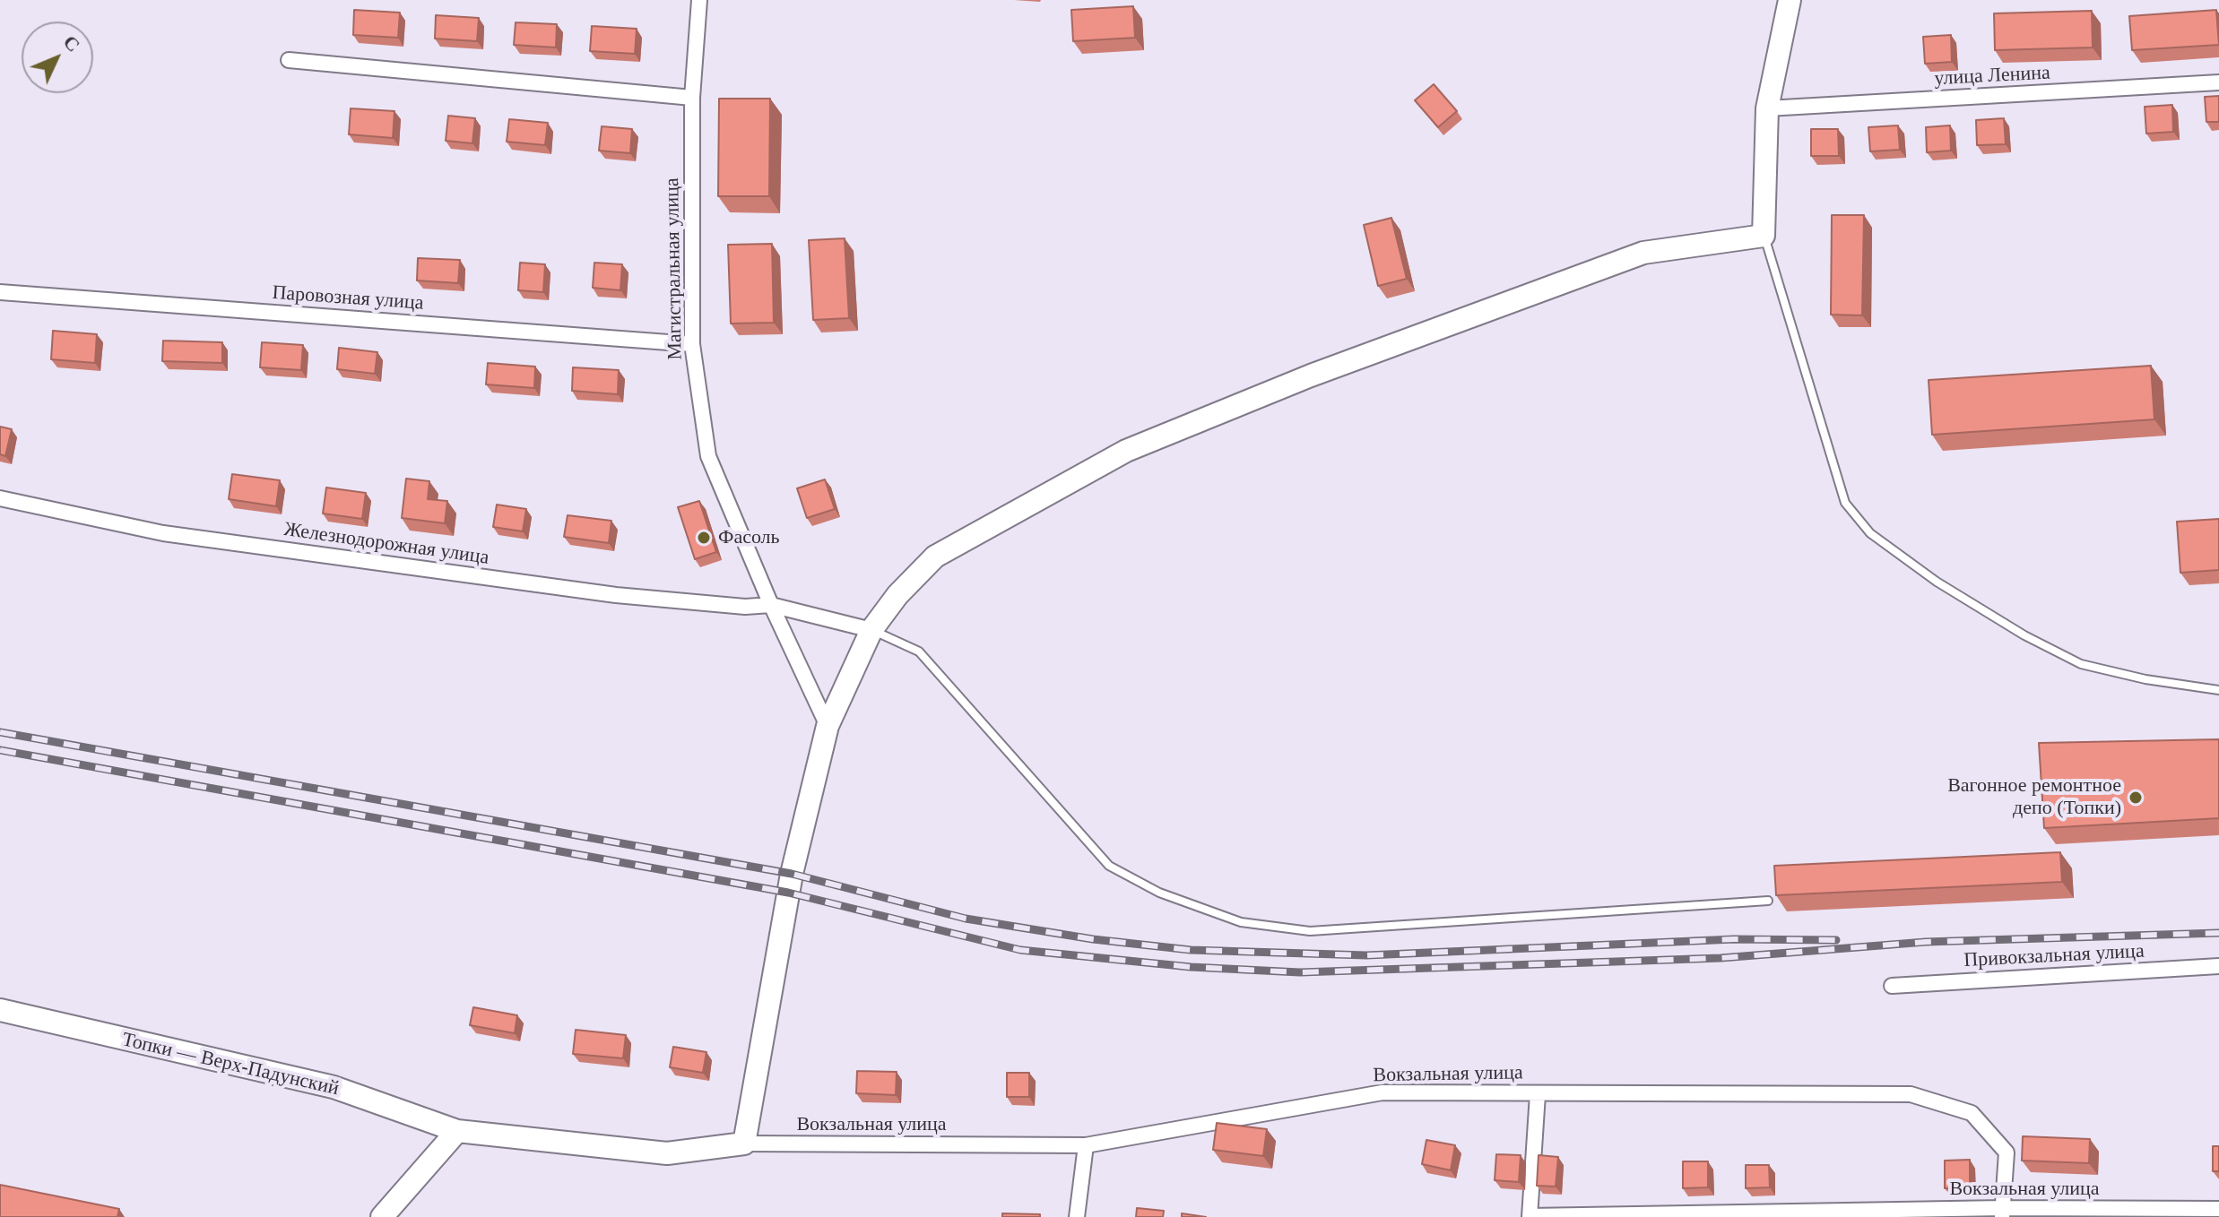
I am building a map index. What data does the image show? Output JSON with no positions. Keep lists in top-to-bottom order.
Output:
{
  "streets": {
    "street": [
      "улица Ленина",
      "Магистральная улица",
      "Паровозная улица",
      "Железнодорожная улица",
      "Привокзальная улица",
      "Топки — Верх-Падунский",
      "Вокзальная улица"
    ]
  },
  "crossings": [
    ["Магистральная улица", "Паровозная улица"],
    ["Магистральная улица", "Железнодорожная улица"],
    ["Топки — Верх-Падунский", "Вокзальная улица"]
  ],
  "places": ["Фасоль", "Вагонное ремонтное депо (Топки)"],
  "north": "top right"
}
